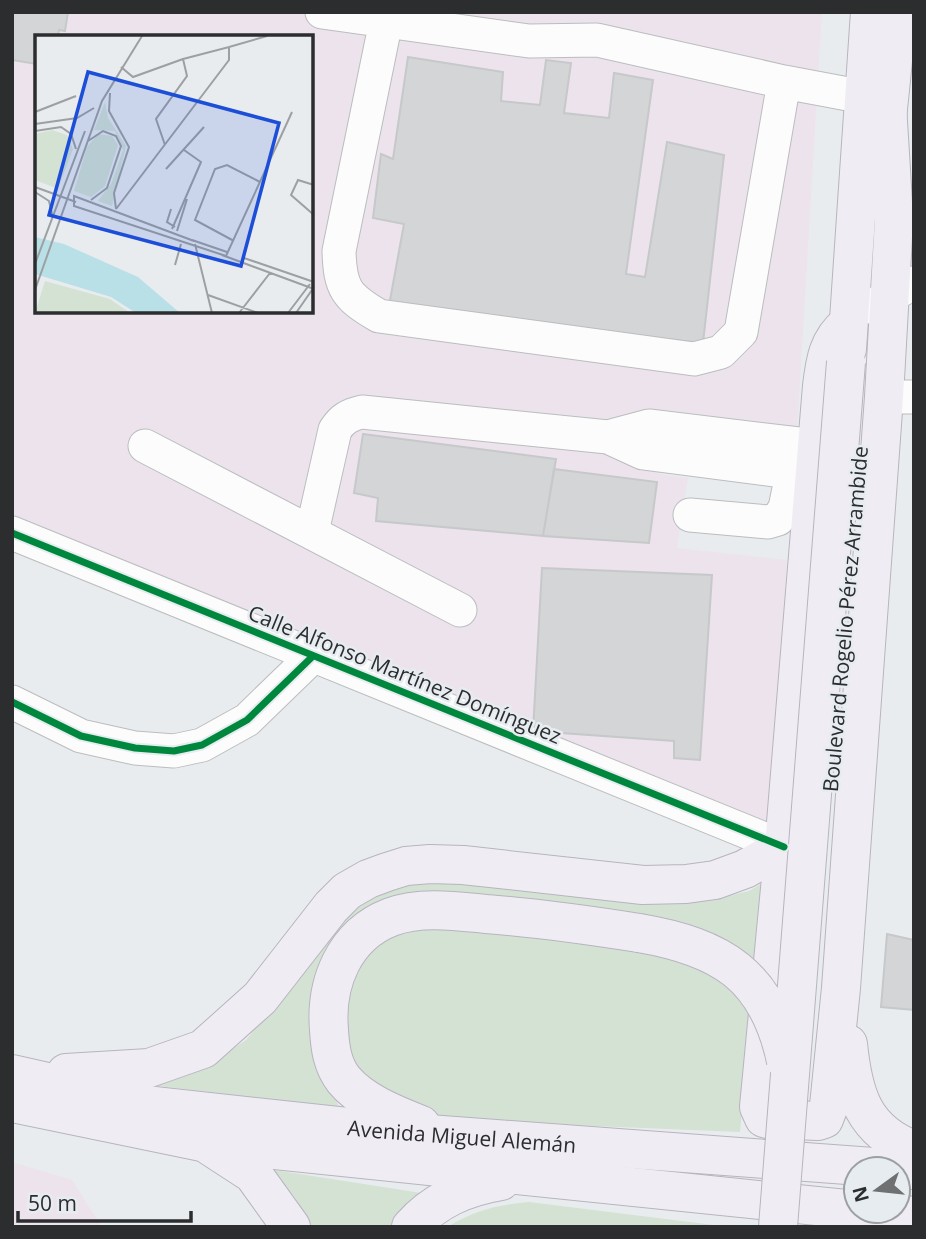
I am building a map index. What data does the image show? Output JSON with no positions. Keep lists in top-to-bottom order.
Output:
{
  "streets": {
    "main road": ["Boulevard Rogelio Pérez Arrambide", "Avenida Miguel Alemán"],
    "street": ["Calle Alfonso Martínez Domínguez"]
  },
  "crossings": [
    ["Boulevard Rogelio Pérez Arrambide", "Avenida Miguel Alemán"]
  ],
  "scale_bar": "50 m",
  "north": "left"
}
